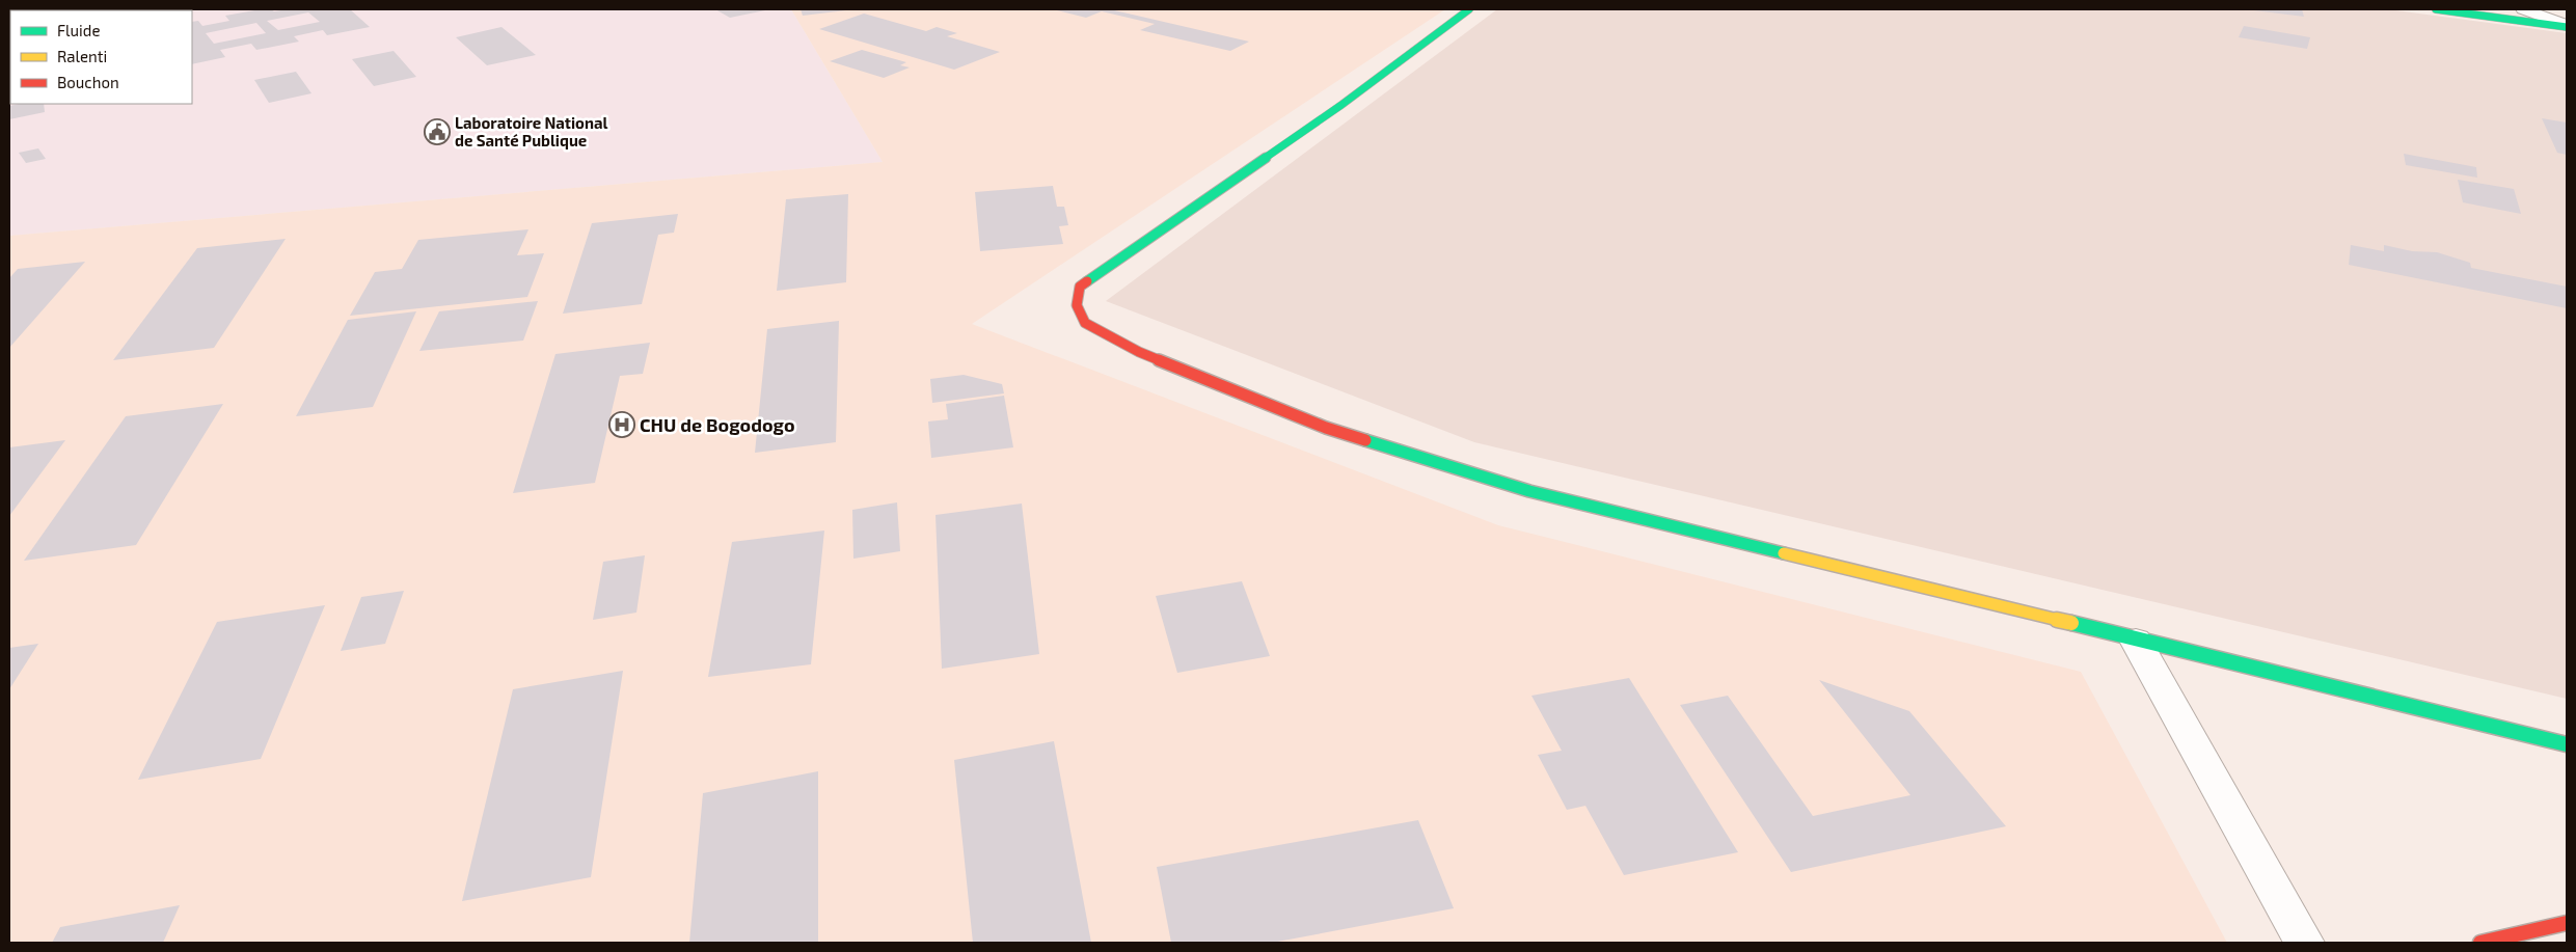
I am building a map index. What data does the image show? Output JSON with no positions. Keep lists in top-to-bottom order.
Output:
{
  "places": {
    "public building": ["Laboratoire National de Santé Publique"],
    "hospital": ["CHU de Bogodogo"]
  },
  "legend": ["Fluide", "Ralenti", "Bouchon"]
}
